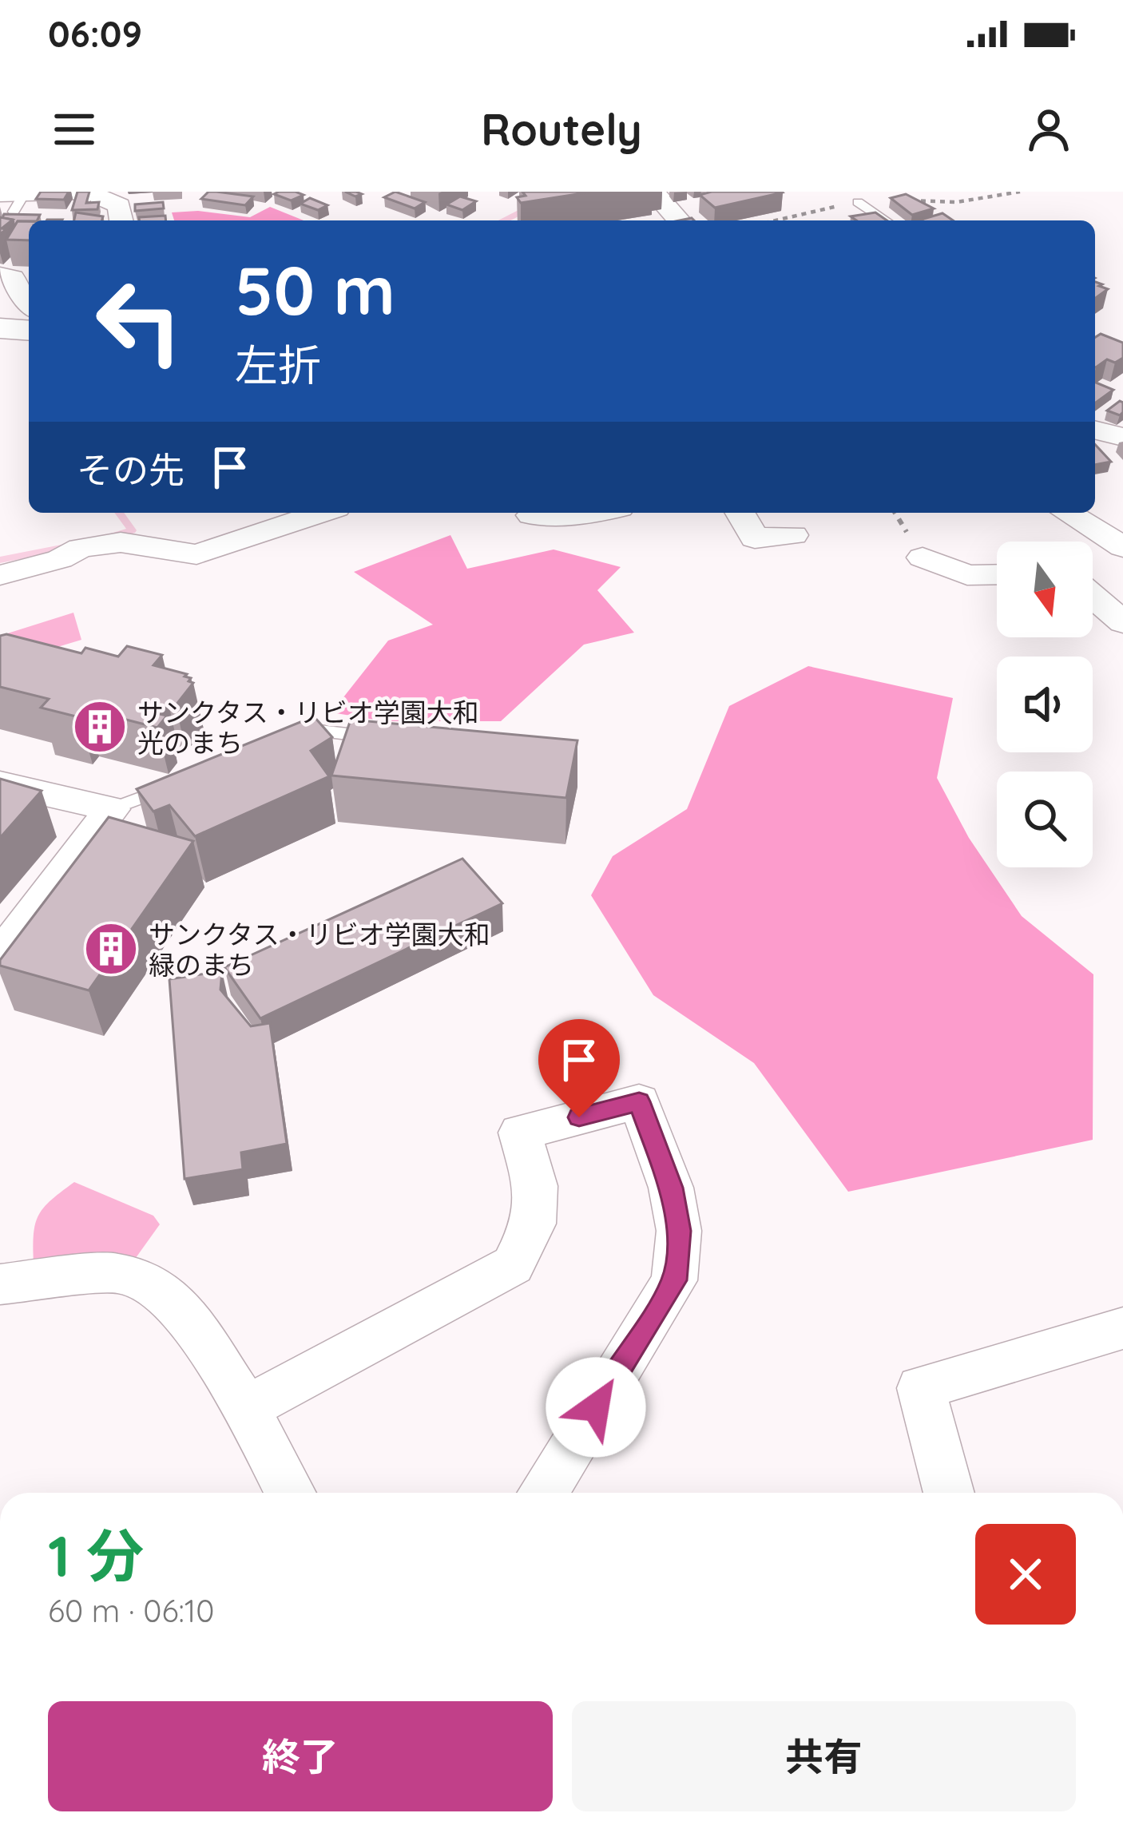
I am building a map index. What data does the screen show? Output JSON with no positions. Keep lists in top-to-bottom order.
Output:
{
  "places": {
    "building": ["サンクタス・リビオ学園大和 光のまち", "サンクタス・リビオ学園大和 緑のまち"]
  },
  "north": "bottom",
  "page": {
    "status": "06:09",
    "header": "Routely",
    "turn": ["50 m", "左折"],
    "then": "その先",
    "heading": ["1 分", "60 m · 06:10"],
    "buttons": ["終了", "共有"]
  }
}
